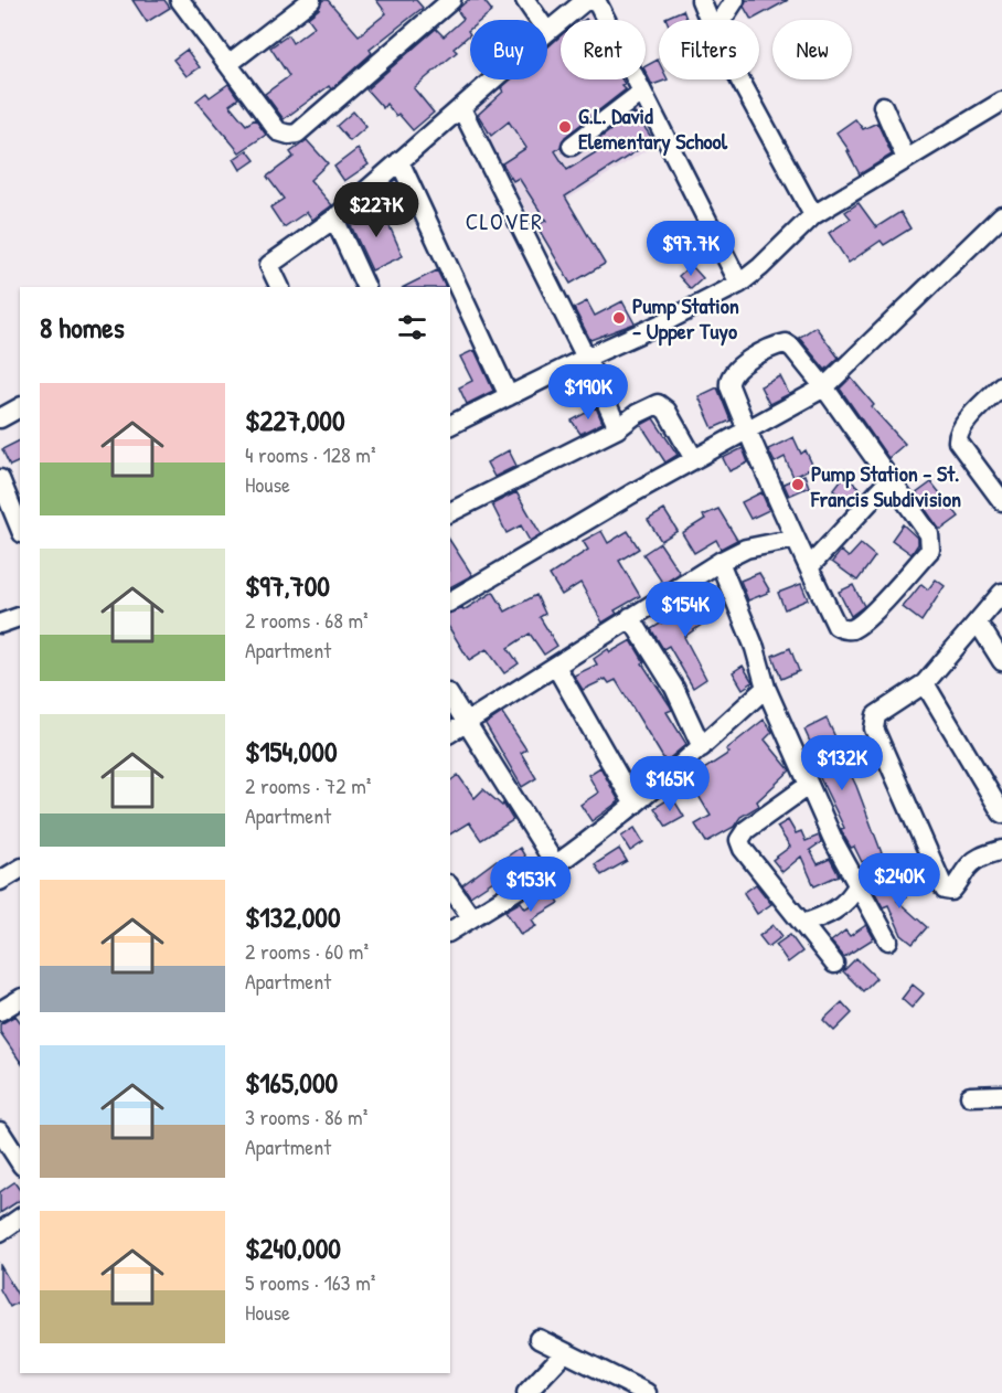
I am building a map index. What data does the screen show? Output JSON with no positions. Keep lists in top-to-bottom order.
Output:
{
  "districts": ["CLOVER"],
  "places": ["G.L. David Elementary School", "Pump Station - Upper Tuyo", "Pump Station - St. Francis Subdivision"],
  "page": {
    "chip": [
      "Buy",
      "Rent",
      "Filters",
      "New"
    ],
    "price": [
      "$227K",
      "$97.7K",
      "$190K",
      "$154K",
      "$132K",
      "$165K",
      "$240K",
      "$153K"
    ],
    "heading": "8 homes",
    "list": [
      {
        "name": "$227,000",
        "note": "4 rooms · 128 m² · House"
      },
      {
        "name": "$97,700",
        "note": "2 rooms · 68 m² · Apartment"
      },
      {
        "name": "$154,000",
        "note": "2 rooms · 72 m² · Apartment"
      },
      {
        "name": "$132,000",
        "note": "2 rooms · 60 m² · Apartment"
      },
      {
        "name": "$165,000",
        "note": "3 rooms · 86 m² · Apartment"
      },
      {
        "name": "$240,000",
        "note": "5 rooms · 163 m² · House"
      }
    ]
  }
}
